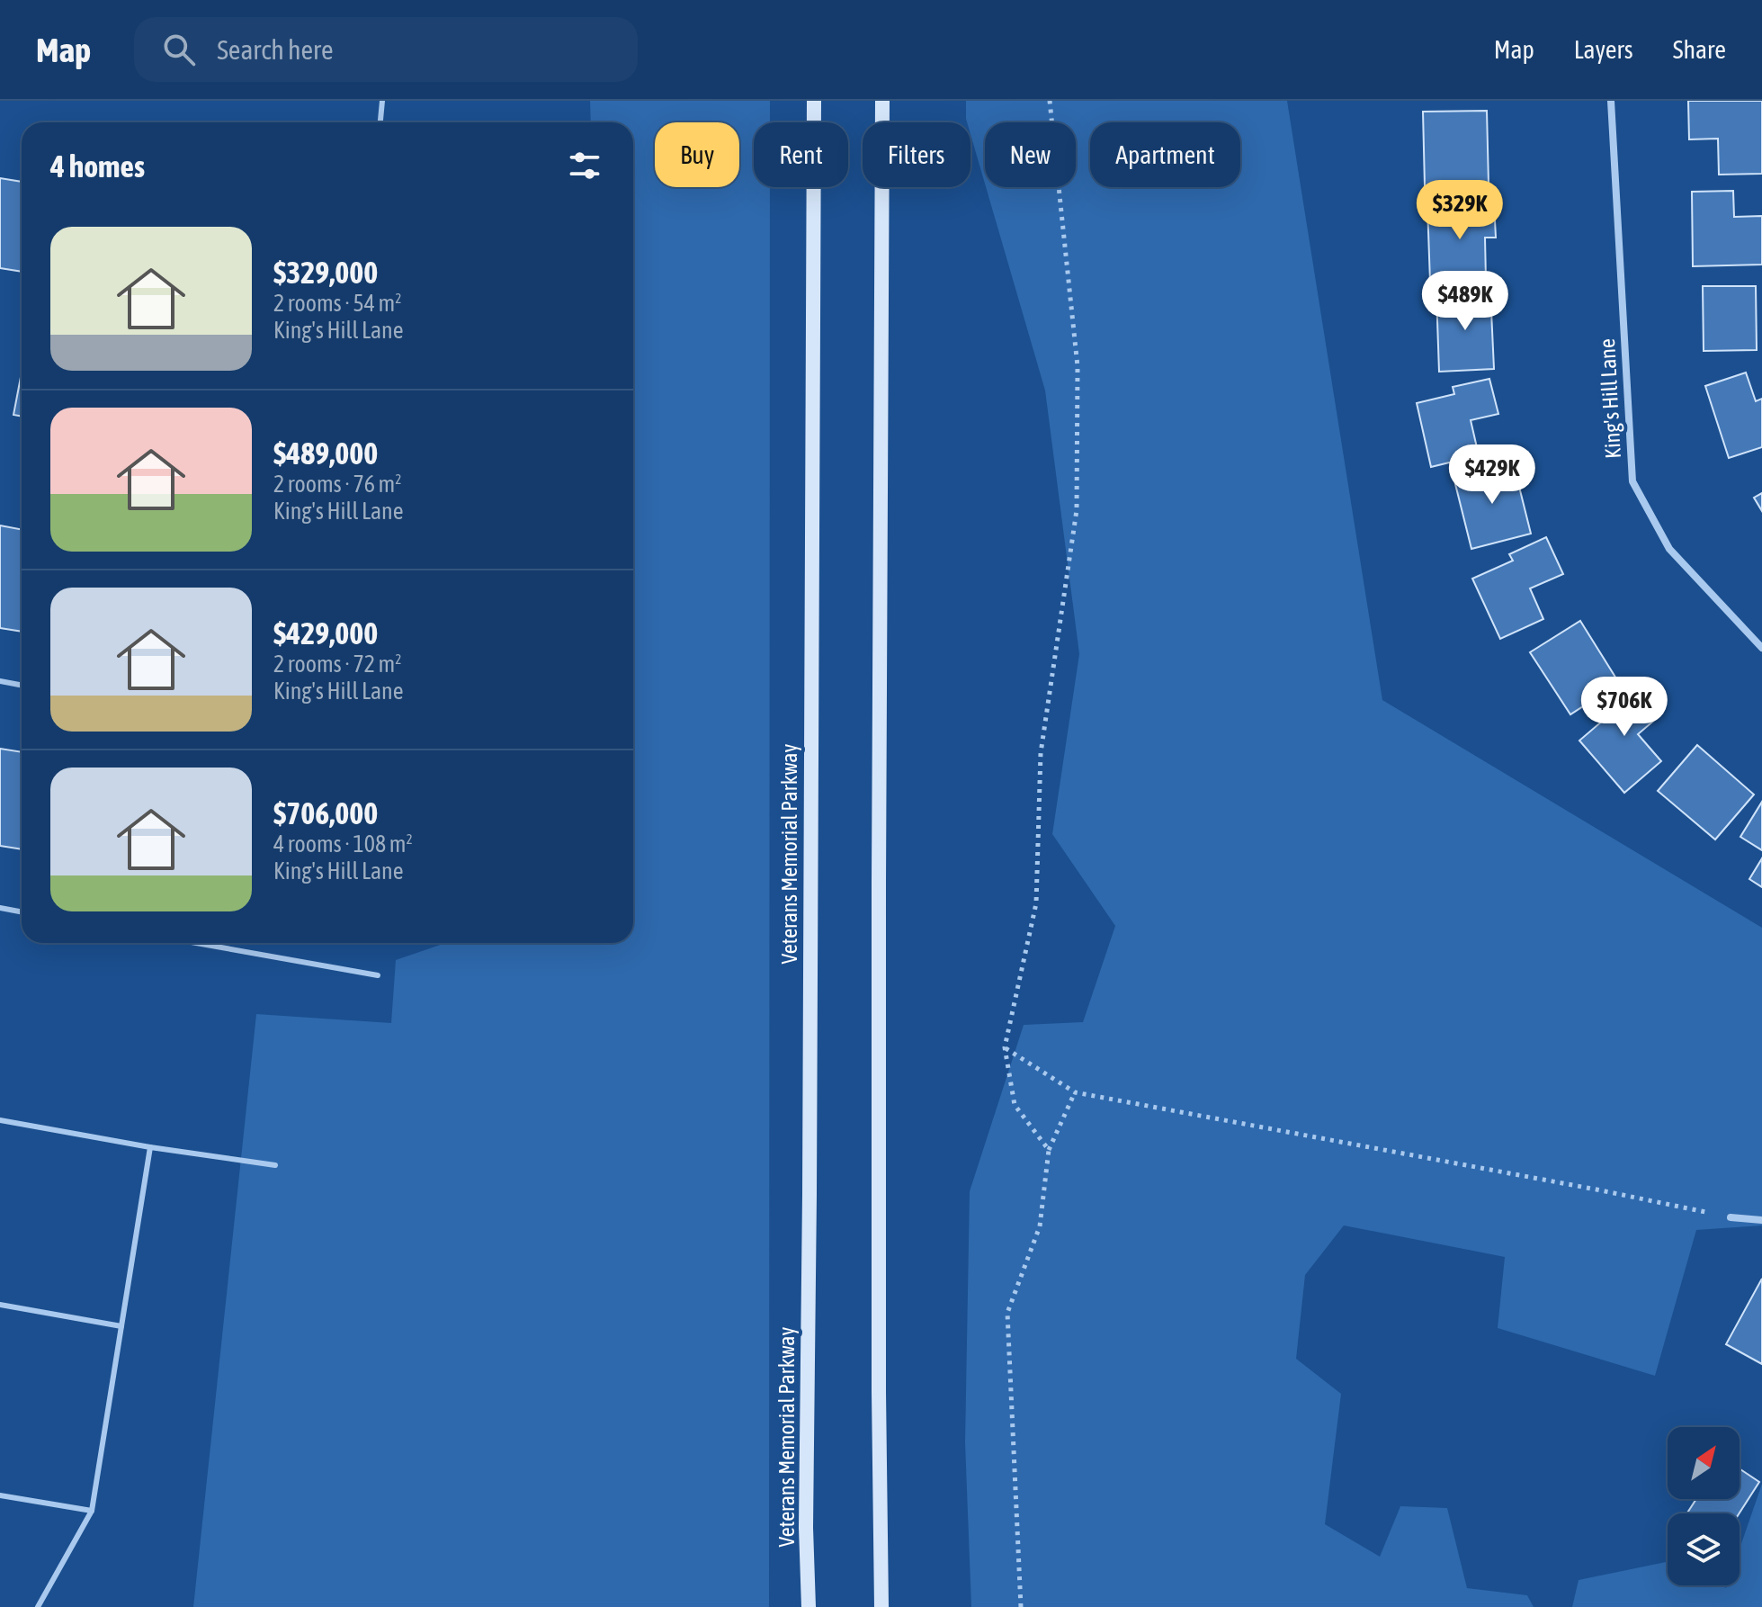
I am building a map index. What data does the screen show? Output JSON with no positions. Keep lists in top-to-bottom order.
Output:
{
  "streets": {
    "main road": ["Veterans Memorial Parkway"],
    "street": ["King's Hill Lane"]
  },
  "north": "top right",
  "page": {
    "header": "Map",
    "search": "Search here",
    "nav": ["Map", "Layers", "Share"],
    "chip": [
      "Buy",
      "Rent",
      "Filters",
      "New",
      "Apartment"
    ],
    "heading": "4 homes",
    "price": [
      "$329K",
      "$489K",
      "$429K",
      "$706K"
    ],
    "list": [
      {
        "name": "$329,000",
        "note": "2 rooms · 54 m² · King's Hill Lane"
      },
      {
        "name": "$489,000",
        "note": "2 rooms · 76 m² · King's Hill Lane"
      },
      {
        "name": "$429,000",
        "note": "2 rooms · 72 m² · King's Hill Lane"
      },
      {
        "name": "$706,000",
        "note": "4 rooms · 108 m² · King's Hill Lane"
      }
    ]
  }
}
